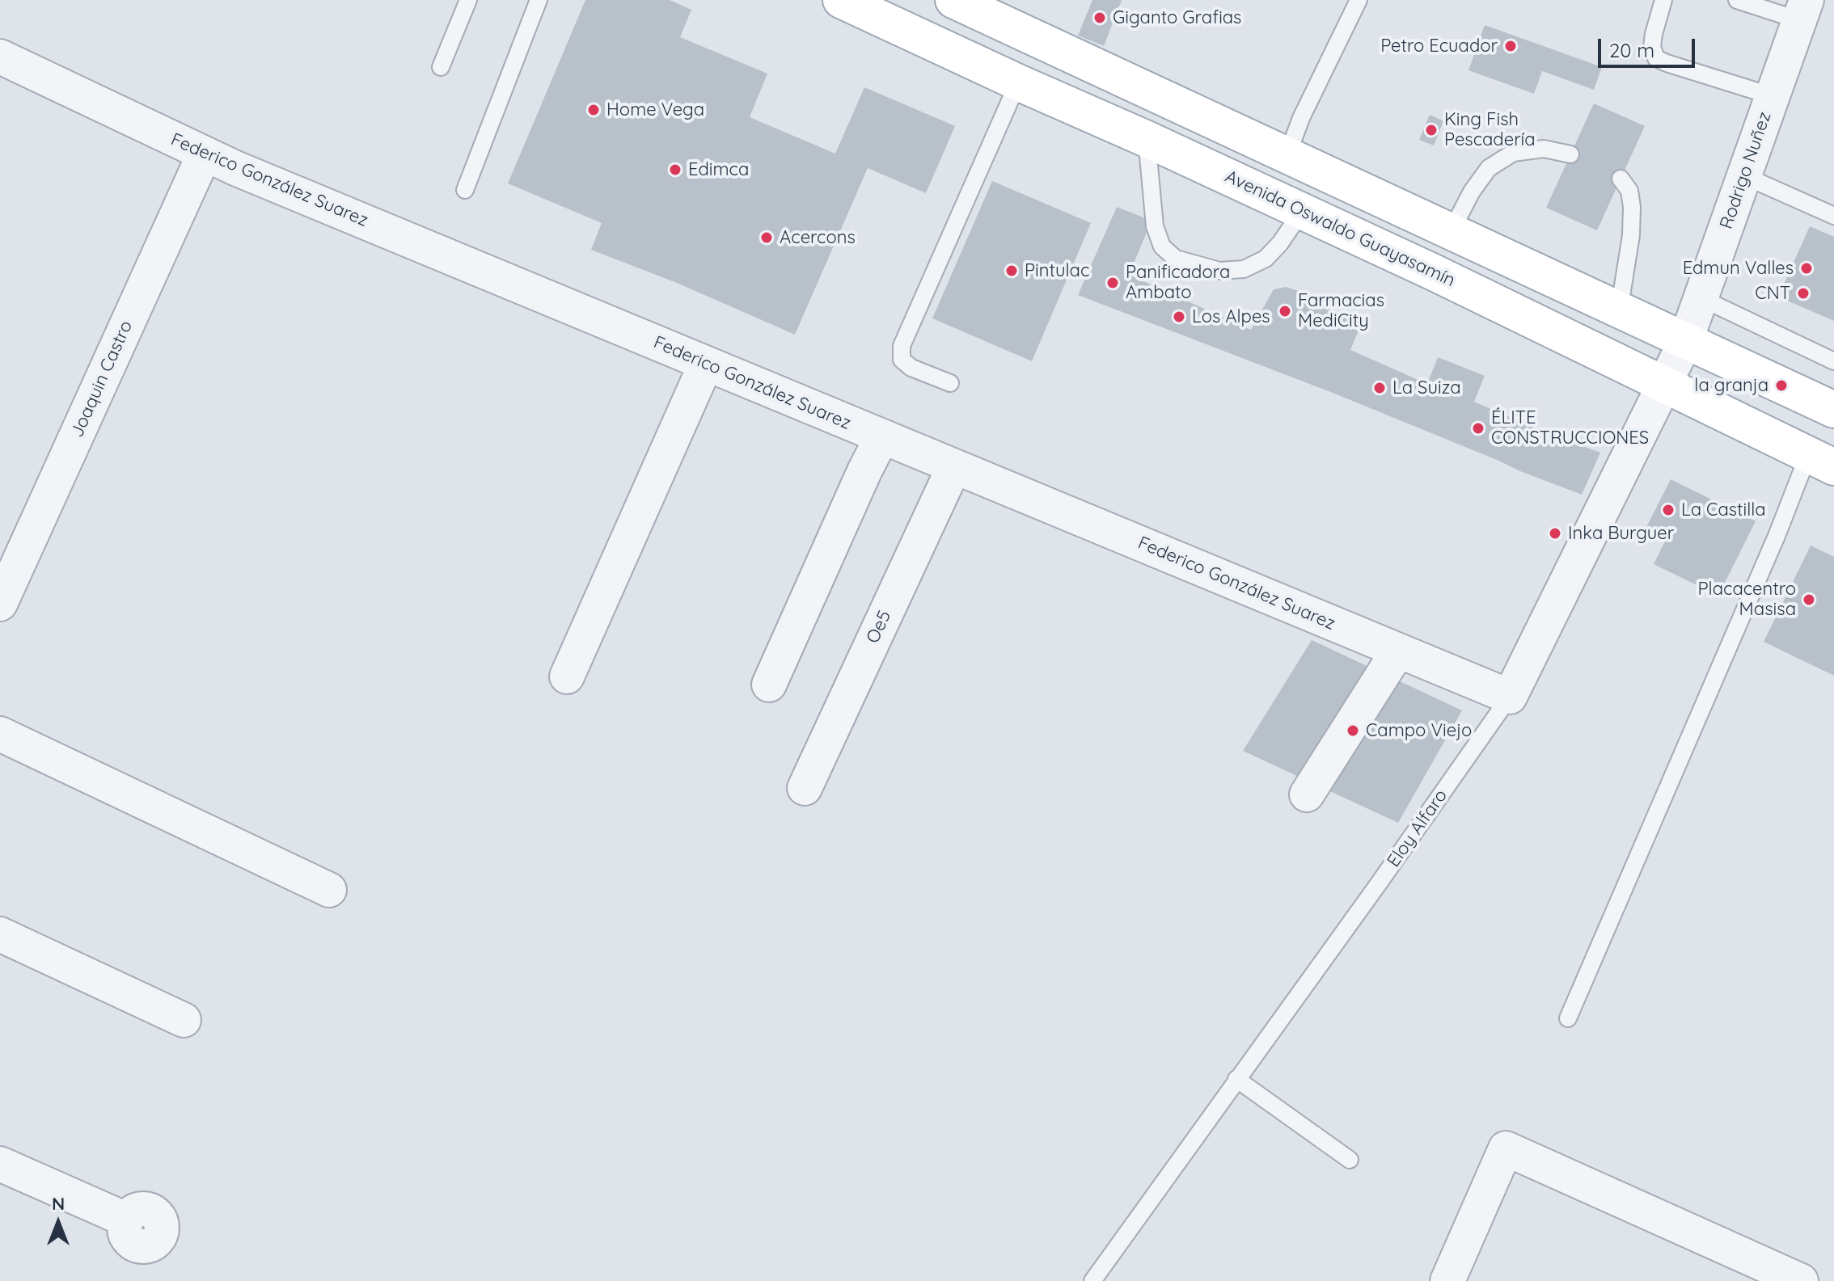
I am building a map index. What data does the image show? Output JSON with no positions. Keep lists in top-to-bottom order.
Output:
{
  "streets": {
    "main road": ["Avenida Oswaldo Guayasamín"],
    "street": [
      "Rodrigo Nuñez",
      "Federico González Suarez",
      "Joaquin Castro",
      "Oe5",
      "Eloy Alfaro"
    ]
  },
  "crossings": [
    ["Rodrigo Nuñez", "Eloy Alfaro"],
    ["Federico González Suarez", "Joaquin Castro"],
    ["Federico González Suarez", "Oe5"],
    ["Federico González Suarez", "Eloy Alfaro"],
    ["Avenida Oswaldo Guayasamín", "Eloy Alfaro"]
  ],
  "places": [
    "Giganto Grafias",
    "Petro Ecuador",
    "Home Vega",
    "King Fish Pescadería",
    "Edimca",
    "Acercons",
    "Edmun Valles",
    "Pintulac",
    "Panificadora Ambato",
    "CNT",
    "Farmacias MediCity",
    "Los Alpes",
    "la granja",
    "La Suiza",
    "ÉLITE CONSTRUCCIONES",
    "La Castilla",
    "Inka Burguer",
    "Placacentro Masisa",
    "Campo Viejo"
  ],
  "scale_bar": "20 m",
  "north": "top"
}
